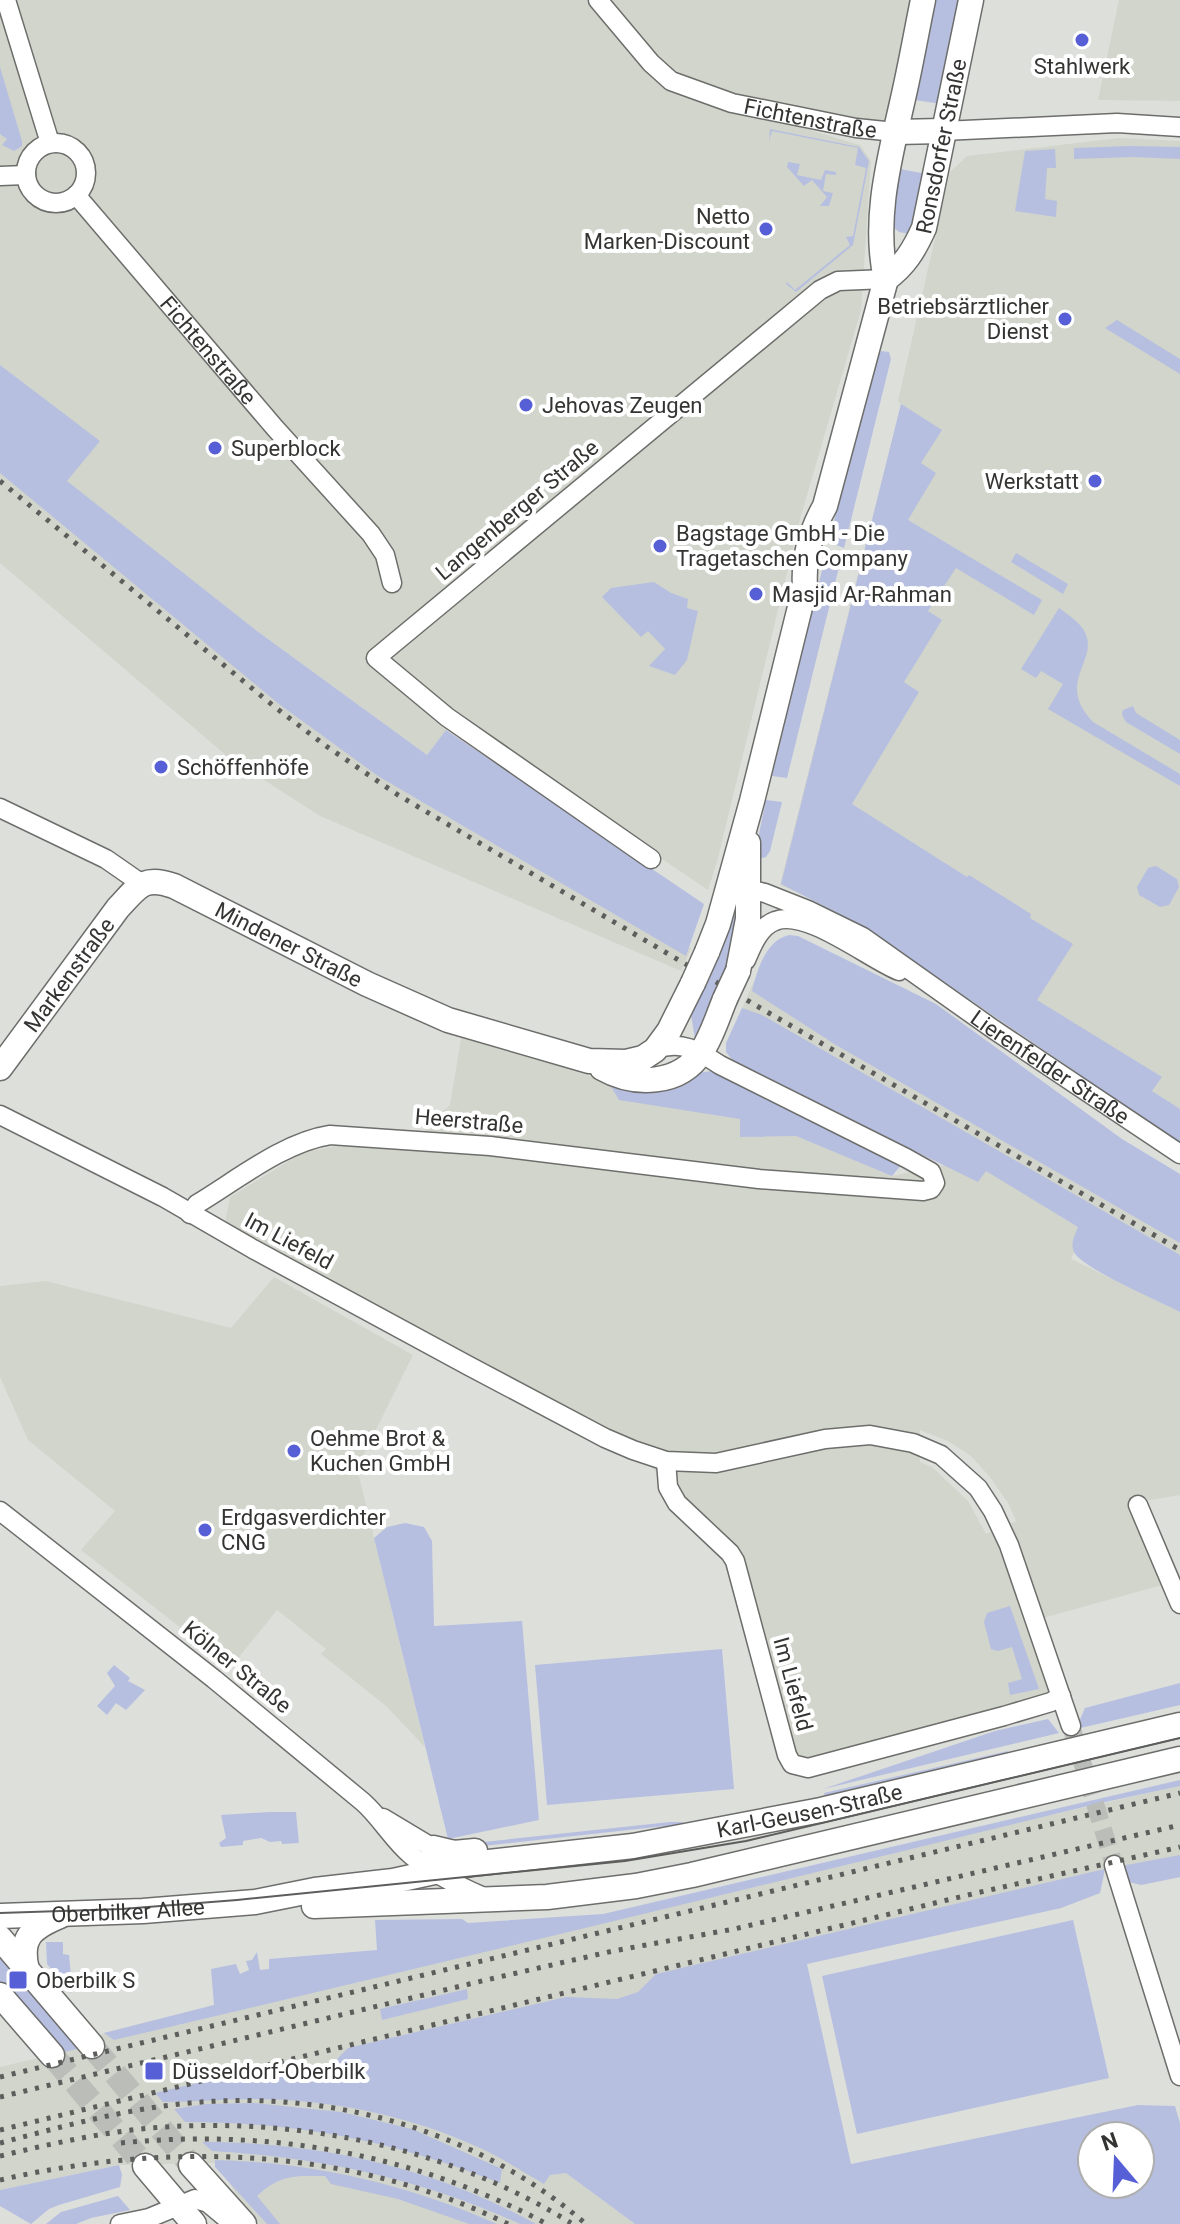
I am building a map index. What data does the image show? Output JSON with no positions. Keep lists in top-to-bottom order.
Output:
{
  "streets": {
    "main road": [
      "Ronsdorfer Straße",
      "Mindener Straße",
      "Markenstraße",
      "Karl-Geusen-Straße",
      "Oberbilker Allee"
    ],
    "street": [
      "Fichtenstraße",
      "Langenberger Straße",
      "Lierenfelder Straße",
      "Heerstraße",
      "Im Liefeld",
      "Kölner Straße"
    ]
  },
  "crossings": [
    ["Fichtenstraße", "Ronsdorfer Straße"],
    ["Ronsdorfer Straße", "Langenberger Straße"],
    ["Ronsdorfer Straße", "Mindener Straße"],
    ["Ronsdorfer Straße", "Lierenfelder Straße"],
    ["Mindener Straße", "Markenstraße"],
    ["Mindener Straße", "Heerstraße"],
    ["Heerstraße", "Im Liefeld"],
    ["Kölner Straße", "Karl-Geusen-Straße"],
    ["Karl-Geusen-Straße", "Oberbilker Allee"]
  ],
  "places": {
    "other": [
      "Stahlwerk",
      "Netto Marken-Discount",
      "Betriebsärztlicher Dienst",
      "Jehovas Zeugen",
      "Superblock",
      "Werkstatt",
      "Bagstage GmbH - Die Tragetaschen Company",
      "Masjid Ar-Rahman",
      "Schöffenhöfe",
      "Oehme Brot & Kuchen GmbH",
      "Erdgasverdichter CNG"
    ],
    "transit": ["Oberbilk S", "Düsseldorf-Oberbilk"]
  },
  "north": "top"
}
